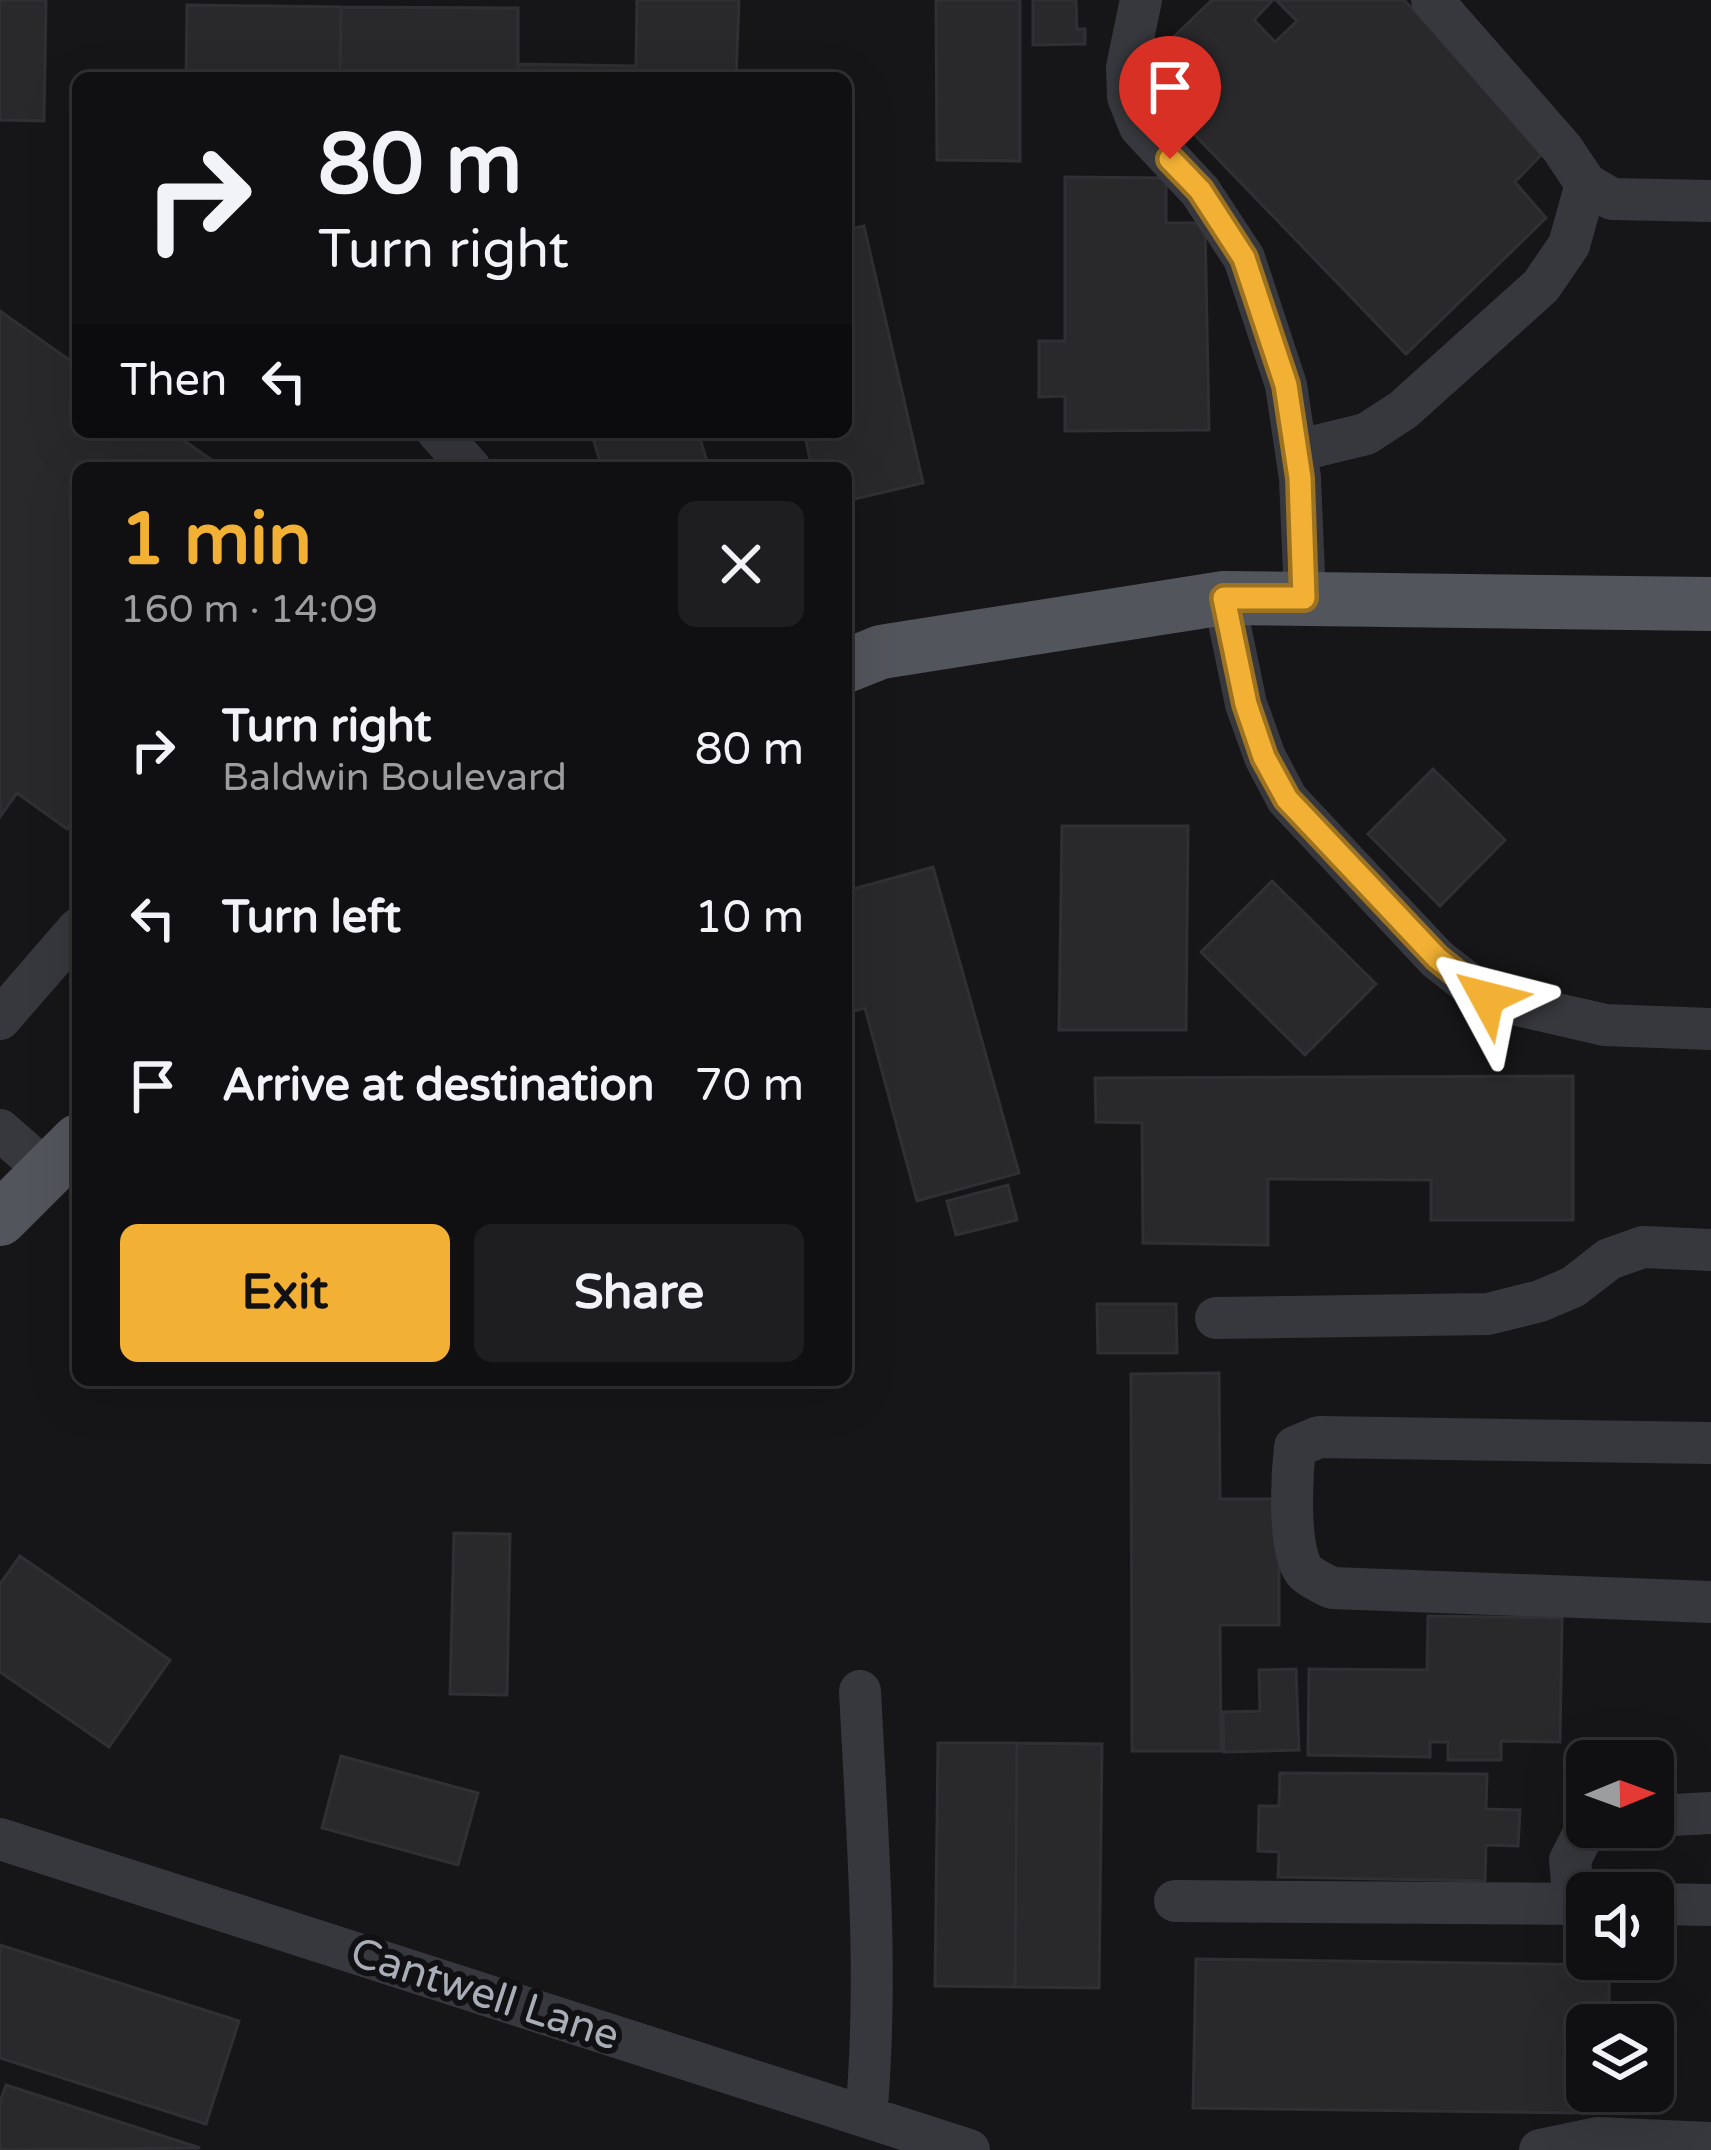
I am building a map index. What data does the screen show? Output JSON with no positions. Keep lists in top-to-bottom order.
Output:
{
  "streets": {
    "street": ["Cantwell Lane"]
  },
  "north": "right",
  "page": {
    "turn": ["80 m", "Turn right"],
    "then": "Then",
    "heading": ["1 min", "160 m · 14:09"],
    "list": [
      {
        "name": "Turn right",
        "note": "Baldwin Boulevard",
        "value": "80 m"
      },
      {
        "name": "Turn left",
        "value": "10 m"
      },
      {
        "name": "Arrive at destination",
        "value": "70 m"
      }
    ],
    "buttons": ["Exit", "Share"]
  }
}
